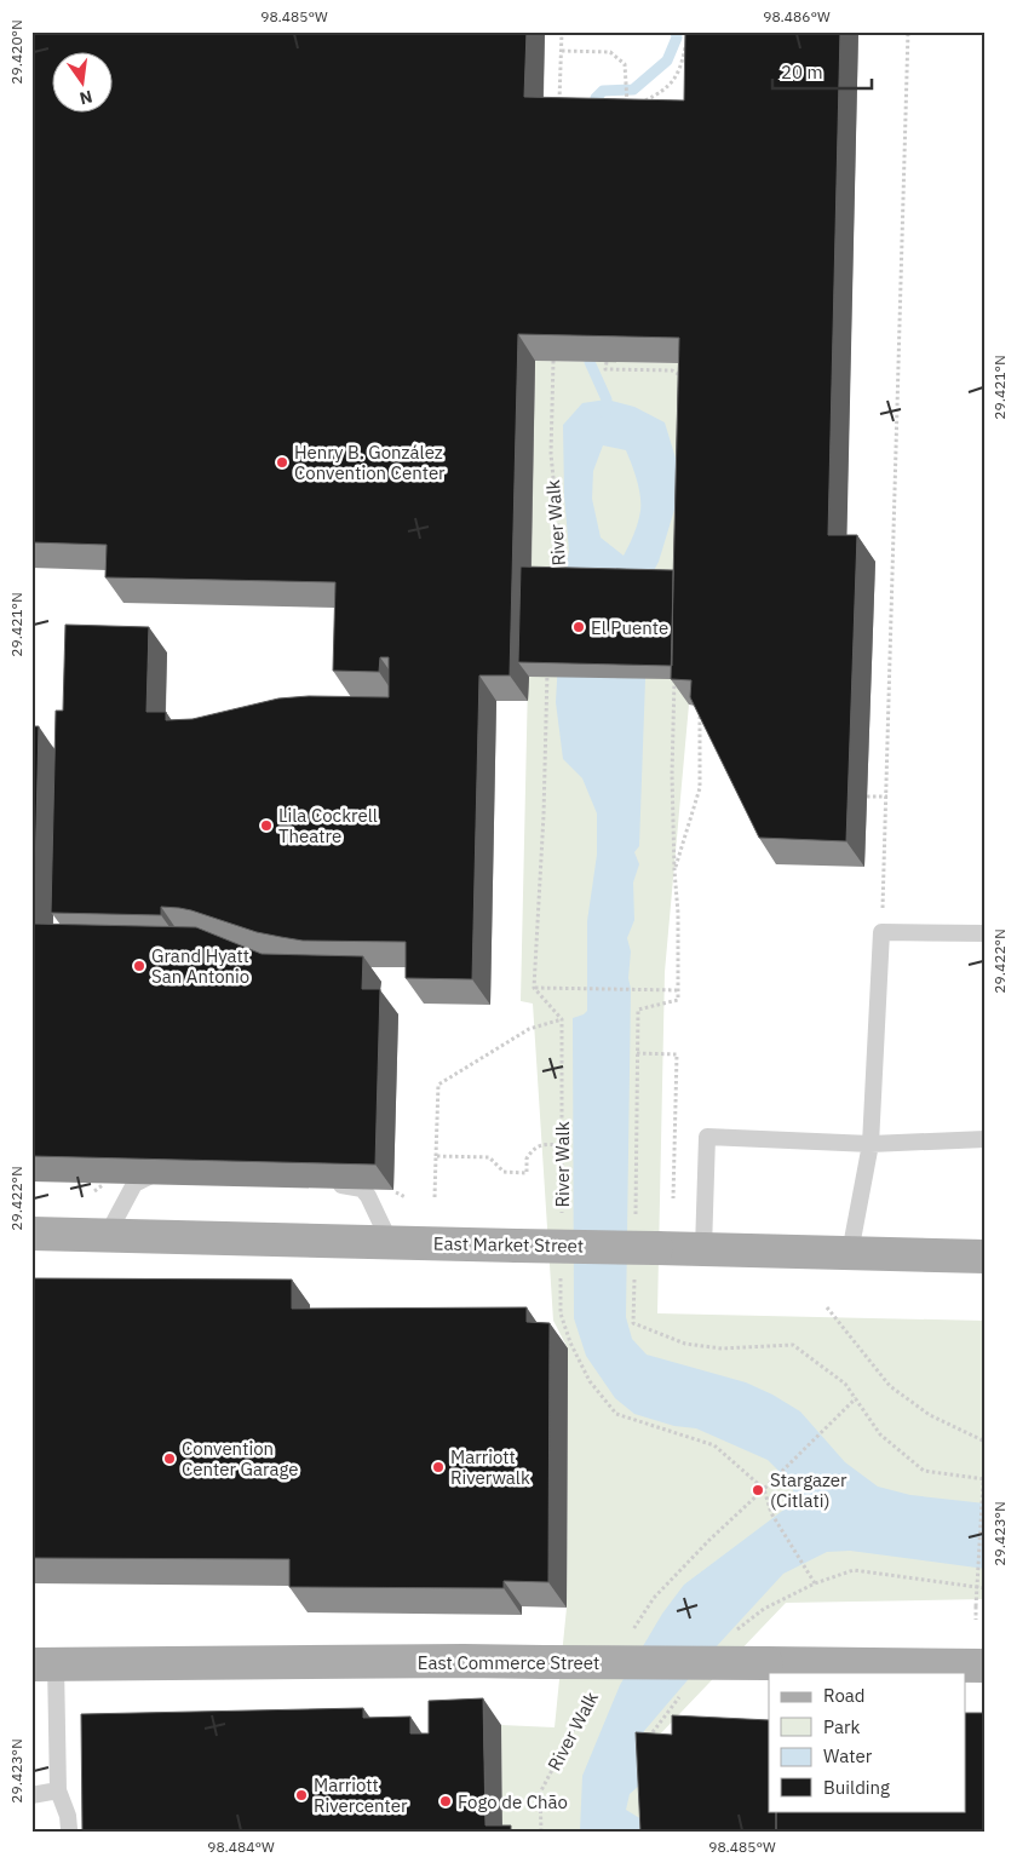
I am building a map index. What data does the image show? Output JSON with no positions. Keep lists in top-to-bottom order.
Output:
{
  "streets": {
    "main road": ["East Market Street", "East Commerce Street"],
    "path": ["River Walk"]
  },
  "places": [
    "Henry B. González Convention Center",
    "El Puente",
    "Lila Cockrell Theatre",
    "Grand Hyatt San Antonio",
    "Convention Center Garage",
    "Marriott Riverwalk",
    "Stargazer (Citlati)",
    "Marriott Rivercenter",
    "Fogo de Chão"
  ],
  "legend": [
    "Road",
    "Park",
    "Water",
    "Building"
  ],
  "scale_bar": "20 m",
  "north": "bottom",
  "coordinates": [
    "98.485°W",
    "98.486°W",
    "29.420°N",
    "29.421°N",
    "29.422°N",
    "29.423°N",
    "98.484°W"
  ]
}
